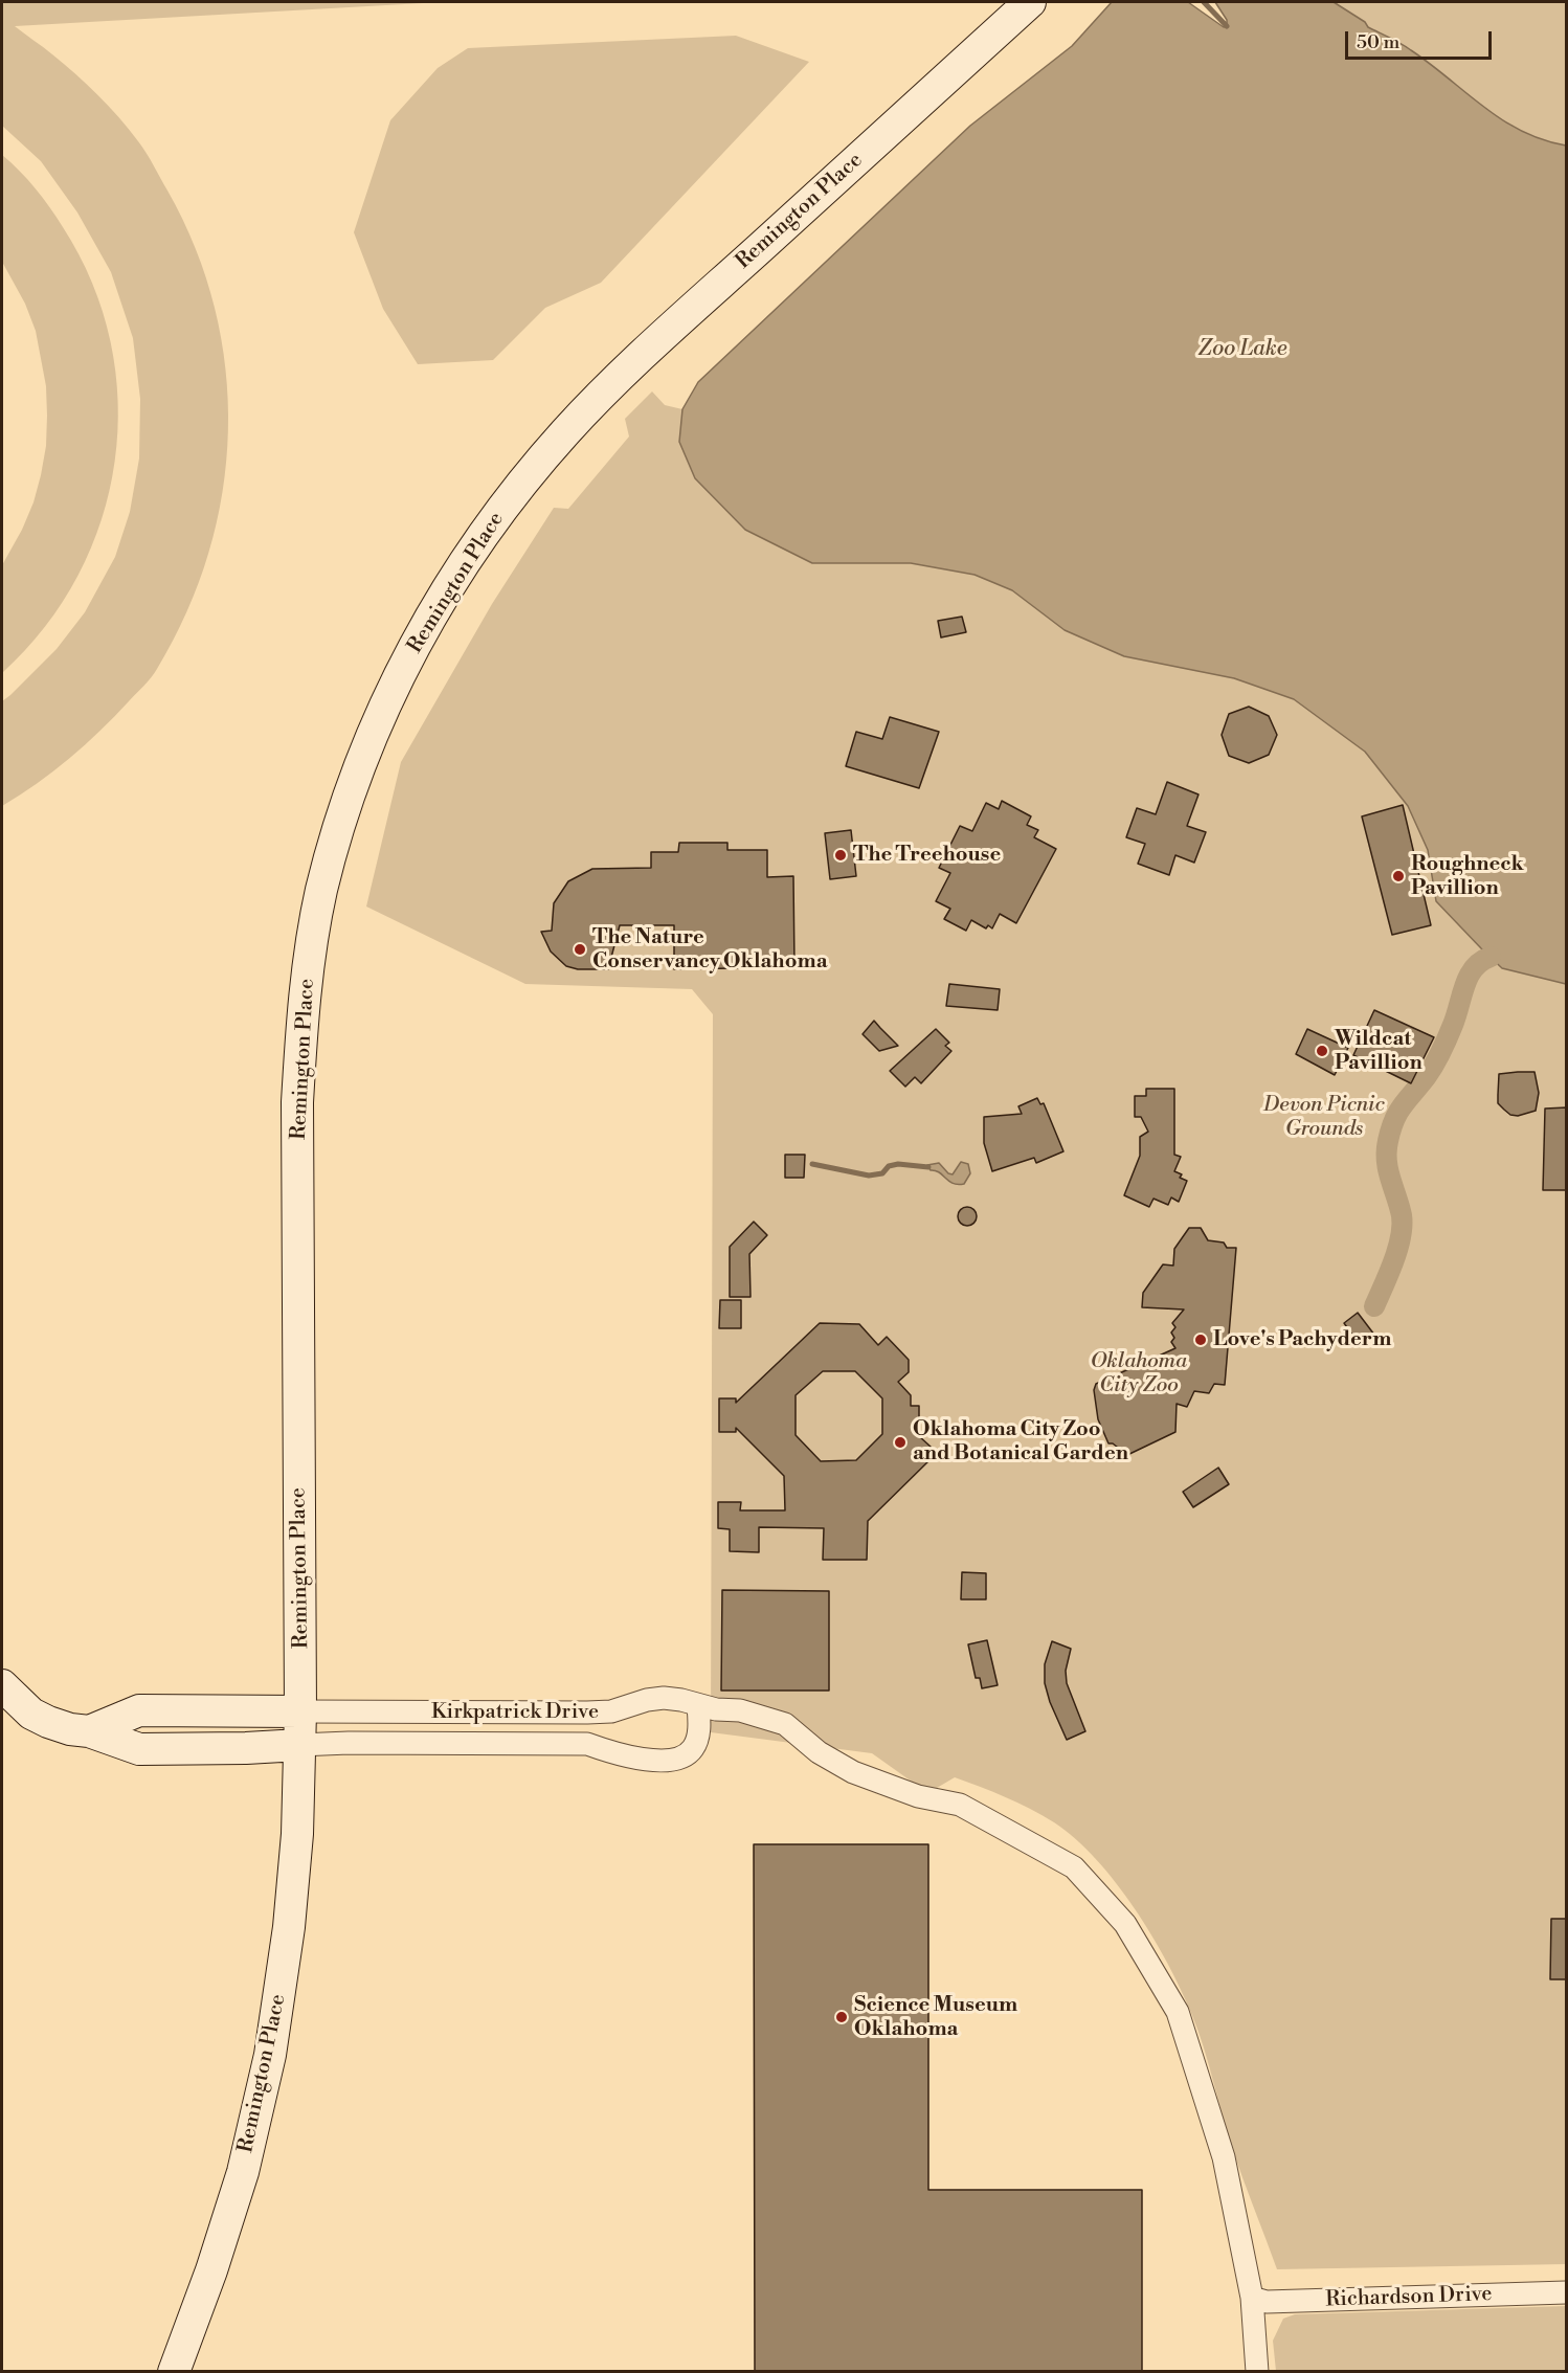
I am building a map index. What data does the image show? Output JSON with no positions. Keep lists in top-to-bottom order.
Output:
{
  "streets": {
    "main road": ["Remington Place"],
    "street": ["Kirkpatrick Drive", "Richardson Drive"]
  },
  "crossings": [
    ["Remington Place", "Kirkpatrick Drive"]
  ],
  "water": ["Zoo Lake"],
  "parks": ["Devon Picnic Grounds", "Oklahoma City Zoo"],
  "places": [
    "The Treehouse",
    "Roughneck Pavillion",
    "The Nature Conservancy Oklahoma",
    "Wildcat Pavillion",
    "Love's Pachyderm",
    "Oklahoma City Zoo and Botanical Garden",
    "Science Museum Oklahoma"
  ],
  "scale_bar": "50 m"
}
